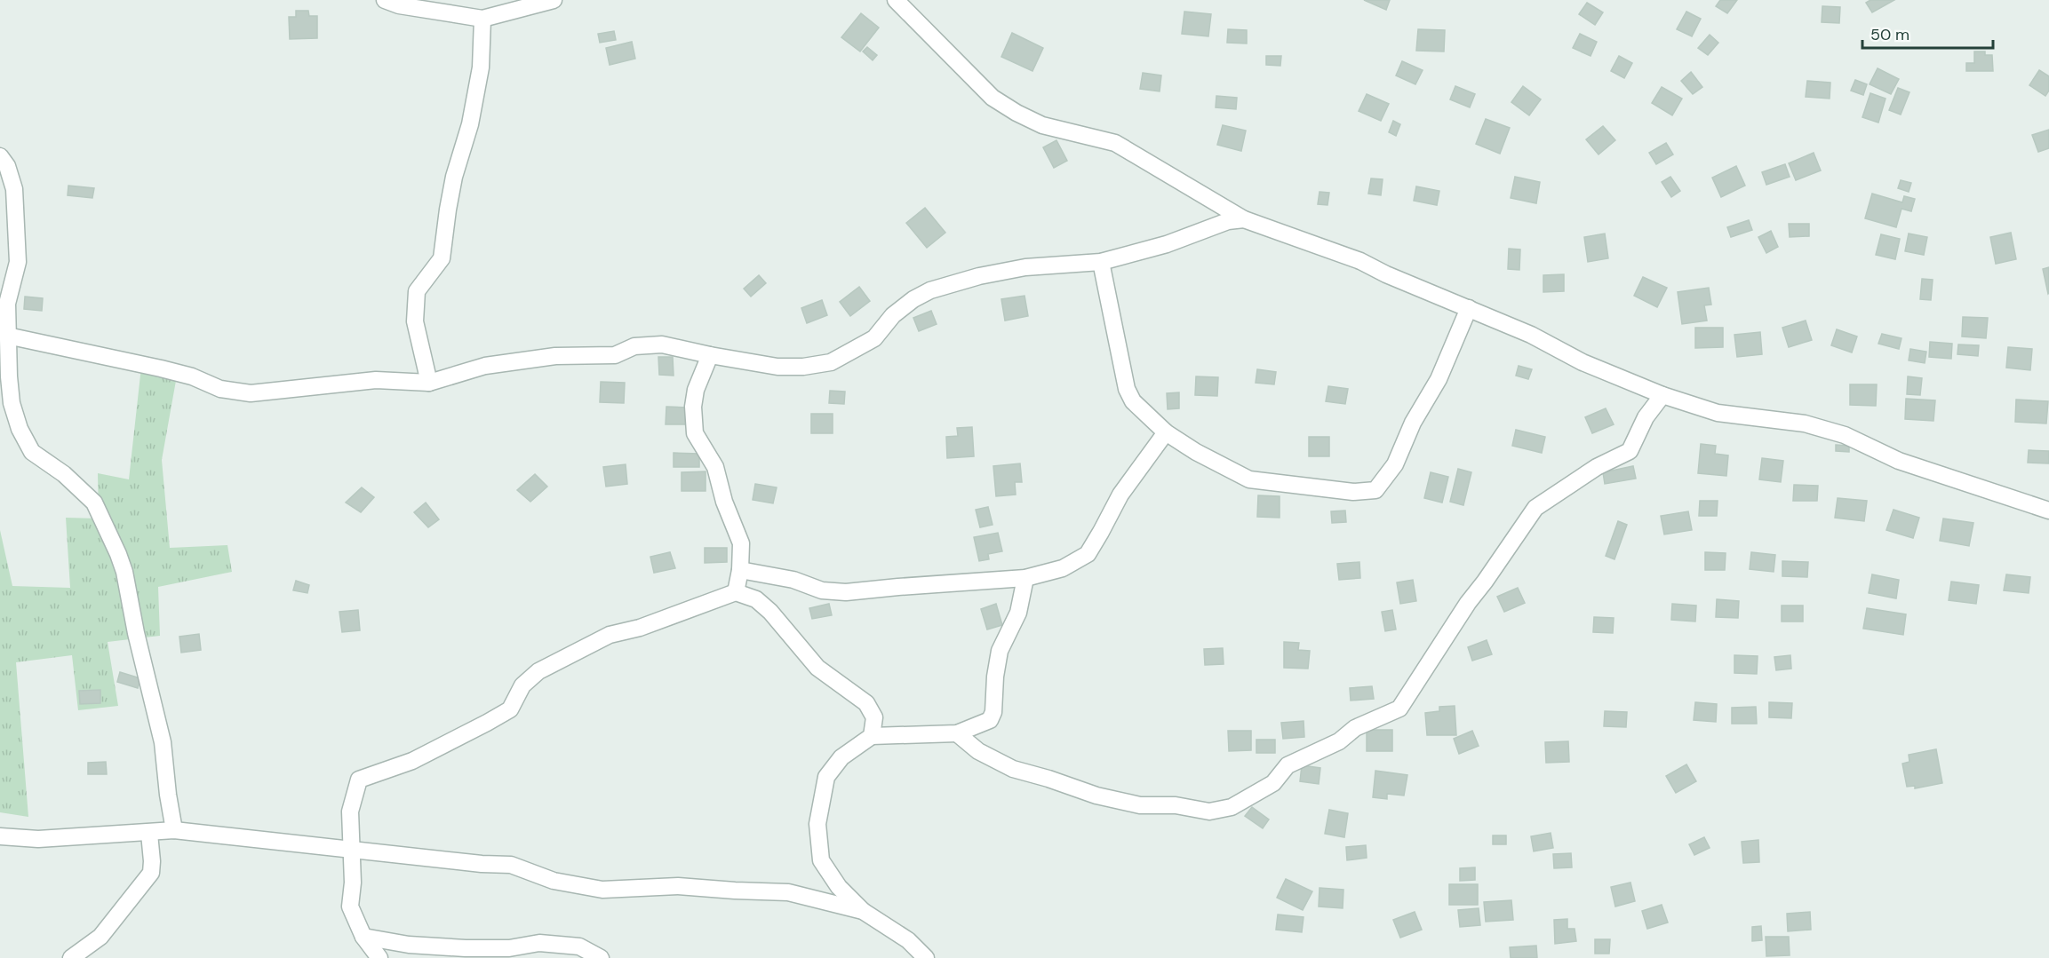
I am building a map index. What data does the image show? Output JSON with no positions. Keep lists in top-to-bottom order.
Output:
{
  "scale_bar": "50 m"
}
